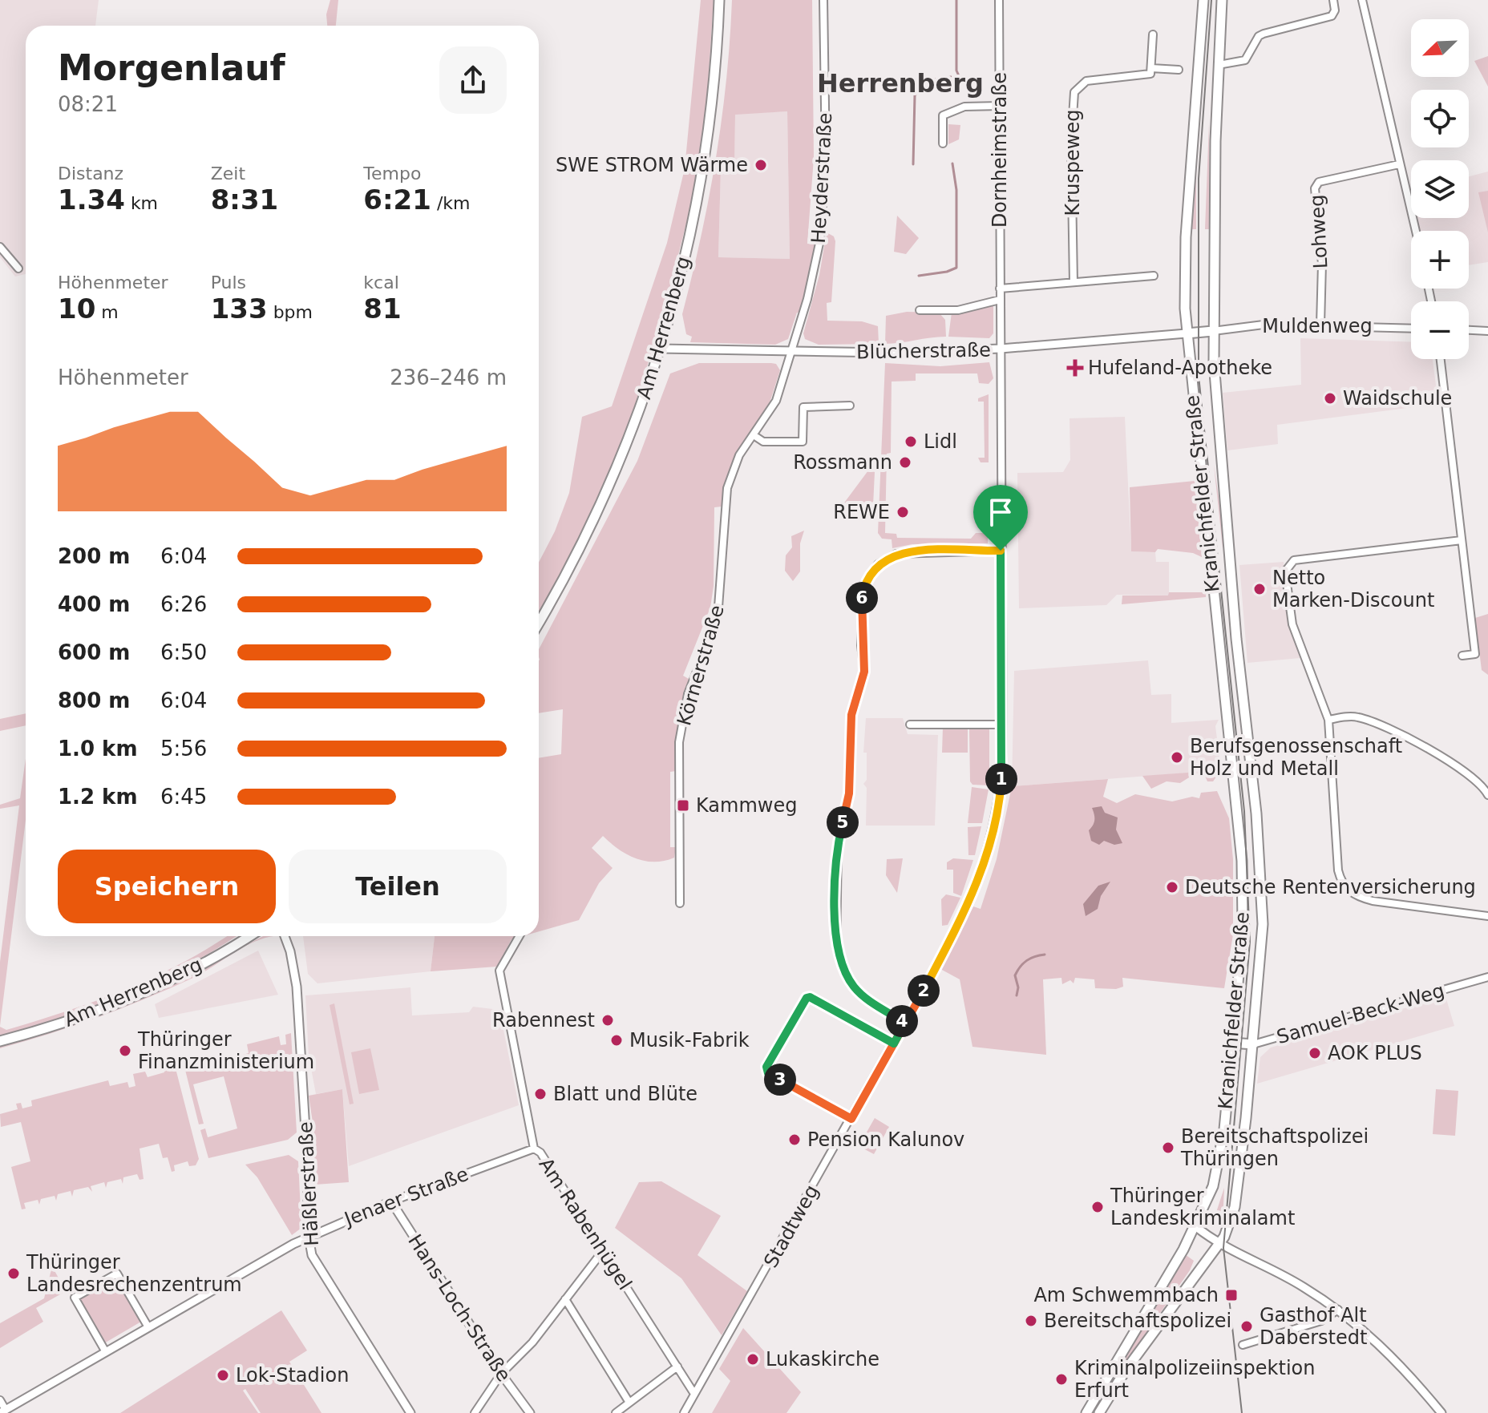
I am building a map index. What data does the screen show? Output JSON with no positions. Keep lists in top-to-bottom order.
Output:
{
  "streets": {
    "main road": ["Am Herrenberg", "Kranichfelder Straße", "Samuel-Beck-Weg"],
    "street": [
      "Dornheimstraße",
      "Kruspeweg",
      "Heyderstraße",
      "Lohweg",
      "Muldenweg",
      "Blücherstraße",
      "Körnerstraße",
      "Häßlerstraße",
      "Jenaer Straße",
      "Am Rabenhügel",
      "Stadtweg",
      "Hans-Loch-Straße"
    ]
  },
  "crossings": [
    ["Dornheimstraße", "Blücherstraße"],
    ["Dornheimstraße", "Stadtweg"],
    ["Heyderstraße", "Blücherstraße"],
    ["Heyderstraße", "Körnerstraße"],
    ["Lohweg", "Muldenweg"],
    ["Muldenweg", "Kranichfelder Straße"],
    ["Am Herrenberg", "Blücherstraße"],
    ["Blücherstraße", "Kranichfelder Straße"],
    ["Blücherstraße", "Körnerstraße"],
    ["Kranichfelder Straße", "Samuel-Beck-Weg"],
    ["Häßlerstraße", "Jenaer Straße"],
    ["Jenaer Straße", "Am Rabenhügel"],
    ["Jenaer Straße", "Hans-Loch-Straße"],
    ["Am Rabenhügel", "Stadtweg"]
  ],
  "districts": ["Herrenberg"],
  "places": {
    "other": [
      "SWE STROM Wärme",
      "Waidschule",
      "Lidl",
      "Rossmann",
      "REWE",
      "Netto Marken-Discount",
      "Berufsgenossenschaft Holz und Metall",
      "Deutsche Rentenversicherung",
      "Rabennest",
      "Musik-Fabrik",
      "Thüringer Finanzministerium",
      "AOK PLUS",
      "Blatt und Blüte",
      "Pension Kalunov",
      "Bereitschaftspolizei Thüringen",
      "Thüringer Landeskriminalamt",
      "Thüringer Landesrechenzentrum",
      "Bereitschaftspolizei",
      "Gasthof Alt Daberstedt",
      "Lukaskirche",
      "Lok-Stadion",
      "Kriminalpolizeiinspektion Erfurt"
    ],
    "health": ["Hufeland-Apotheke"],
    "transit": ["Kammweg", "Am Schwemmbach"]
  },
  "north": "bottom left",
  "page": {
    "map_buttons": ["+", "−"],
    "heading": ["Morgenlauf", "08:21"],
    "stats": [
      ["Distanz", "1.34 km"],
      ["Zeit", "8:31"],
      ["Tempo", "6:21 /km"],
      ["Höhenmeter", "10 m"],
      ["Puls", "133 bpm"],
      ["kcal", "81"]
    ],
    "chart": ["Höhenmeter", "236–246 m"],
    "list": [
      {
        "name": "200 m",
        "note": "6:04"
      },
      {
        "name": "400 m",
        "note": "6:26"
      },
      {
        "name": "600 m",
        "note": "6:50"
      },
      {
        "name": "800 m",
        "note": "6:04"
      },
      {
        "name": "1.0 km",
        "note": "5:56"
      },
      {
        "name": "1.2 km",
        "note": "6:45"
      }
    ],
    "pins": [
      "6",
      "1",
      "5",
      "2",
      "4",
      "3"
    ],
    "buttons": ["Speichern", "Teilen"]
  }
}
